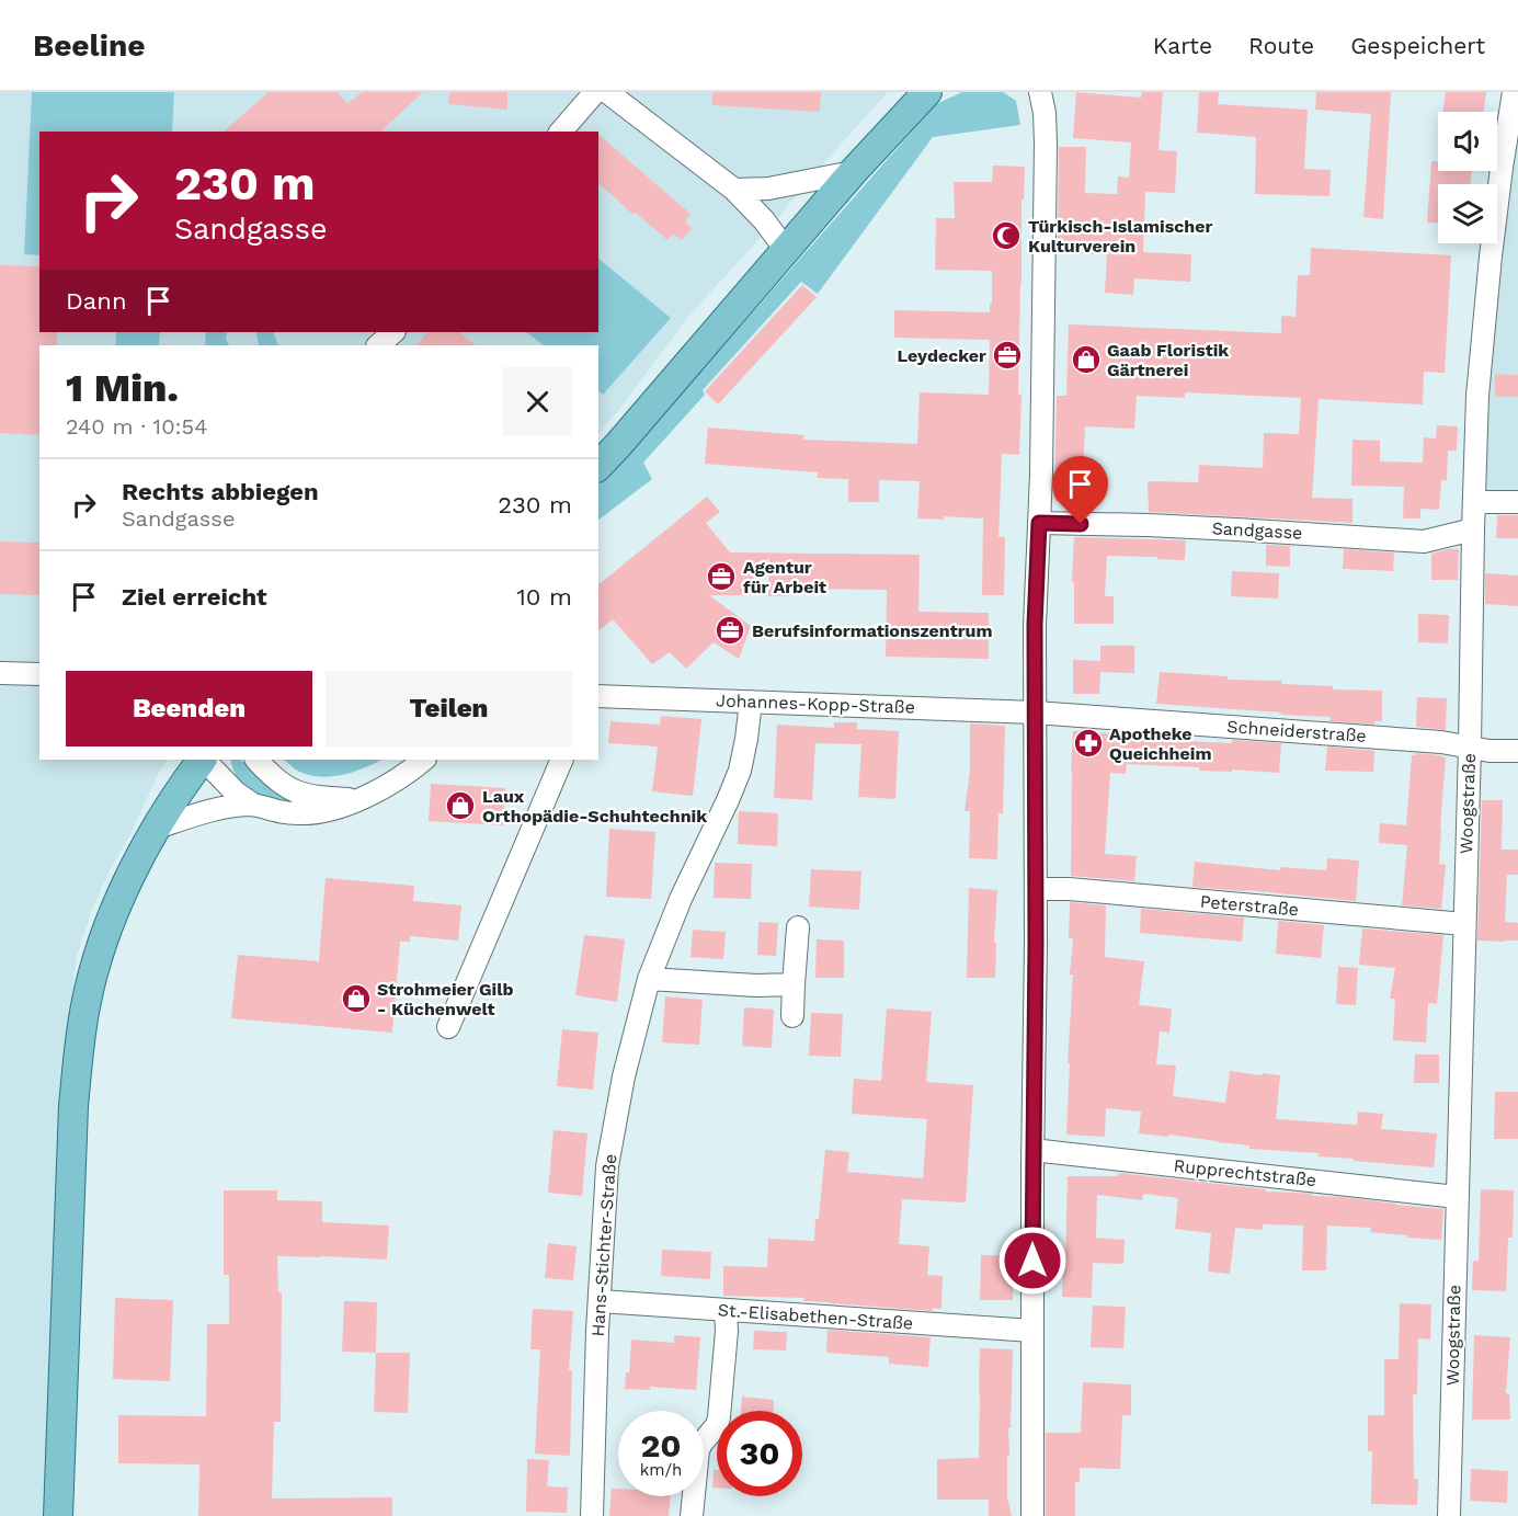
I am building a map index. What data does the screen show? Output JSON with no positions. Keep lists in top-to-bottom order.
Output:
{
  "streets": {
    "street": [
      "Sandgasse",
      "Johannes-Kopp-Straße",
      "Schneiderstraße",
      "Woogstraße",
      "Peterstraße",
      "Rupprechtstraße",
      "Hans-Stichter-Straße",
      "St.-Elisabethen-Straße"
    ]
  },
  "crossings": [
    ["Sandgasse", "Woogstraße"],
    ["Johannes-Kopp-Straße", "Schneiderstraße"],
    ["Johannes-Kopp-Straße", "Hans-Stichter-Straße"],
    ["Schneiderstraße", "Woogstraße"],
    ["Woogstraße", "Peterstraße"],
    ["Woogstraße", "Rupprechtstraße"],
    ["Hans-Stichter-Straße", "St.-Elisabethen-Straße"]
  ],
  "places": {
    "mosque": ["Türkisch-Islamischer Kulturverein"],
    "office": ["Leydecker", "Agentur für Arbeit", "Berufsinformationszentrum"],
    "shop": ["Gaab Floristik Gärtnerei", "Laux Orthopädie-Schuhtechnik", "Strohmeier Gilb - Küchenwelt"],
    "pharmacy": ["Apotheke Queichheim"]
  },
  "page": {
    "header": "Beeline",
    "nav": ["Karte", "Route", "Gespeichert"],
    "turn": ["230 m", "Sandgasse"],
    "then": "Dann",
    "heading": ["1 Min.", "240 m · 10:54"],
    "list": [
      {
        "name": "Rechts abbiegen",
        "note": "Sandgasse",
        "value": "230 m"
      },
      {
        "name": "Ziel erreicht",
        "value": "10 m"
      }
    ],
    "buttons": ["Beenden", "Teilen"],
    "speed": "20 km/h",
    "limit": "30"
  }
}
